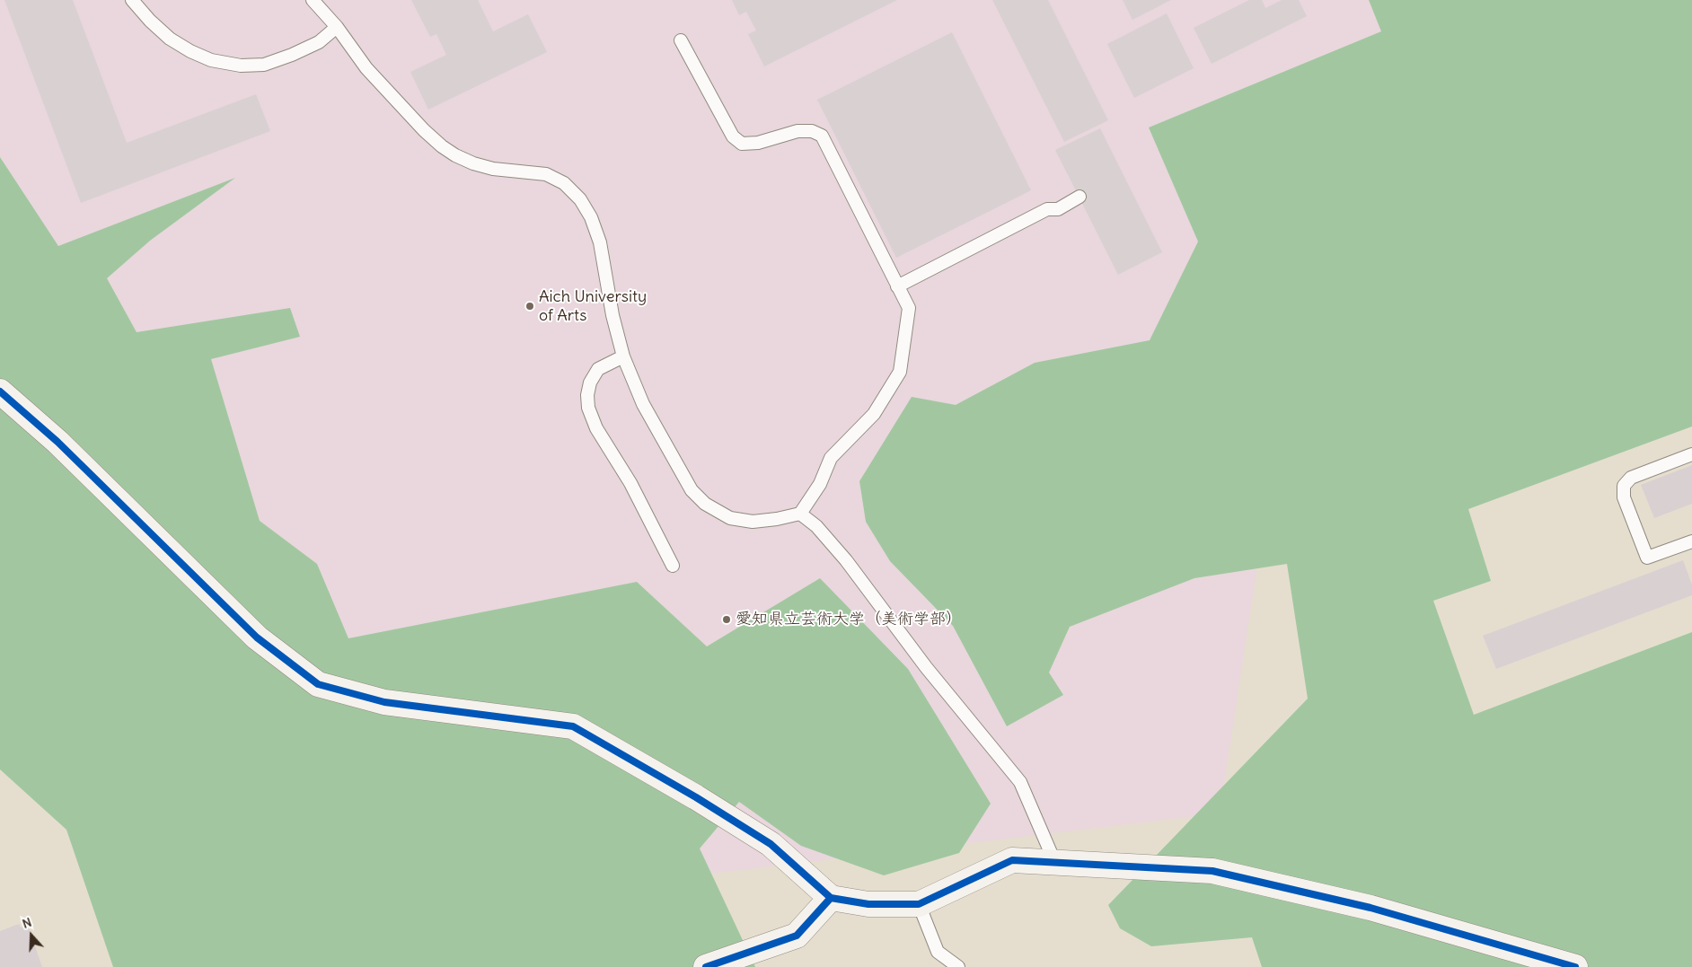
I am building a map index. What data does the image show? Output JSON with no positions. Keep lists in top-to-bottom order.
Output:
{
  "places": ["Aich University of Arts", "愛知県立芸術大学（美術学部）"],
  "north": "top"
}
